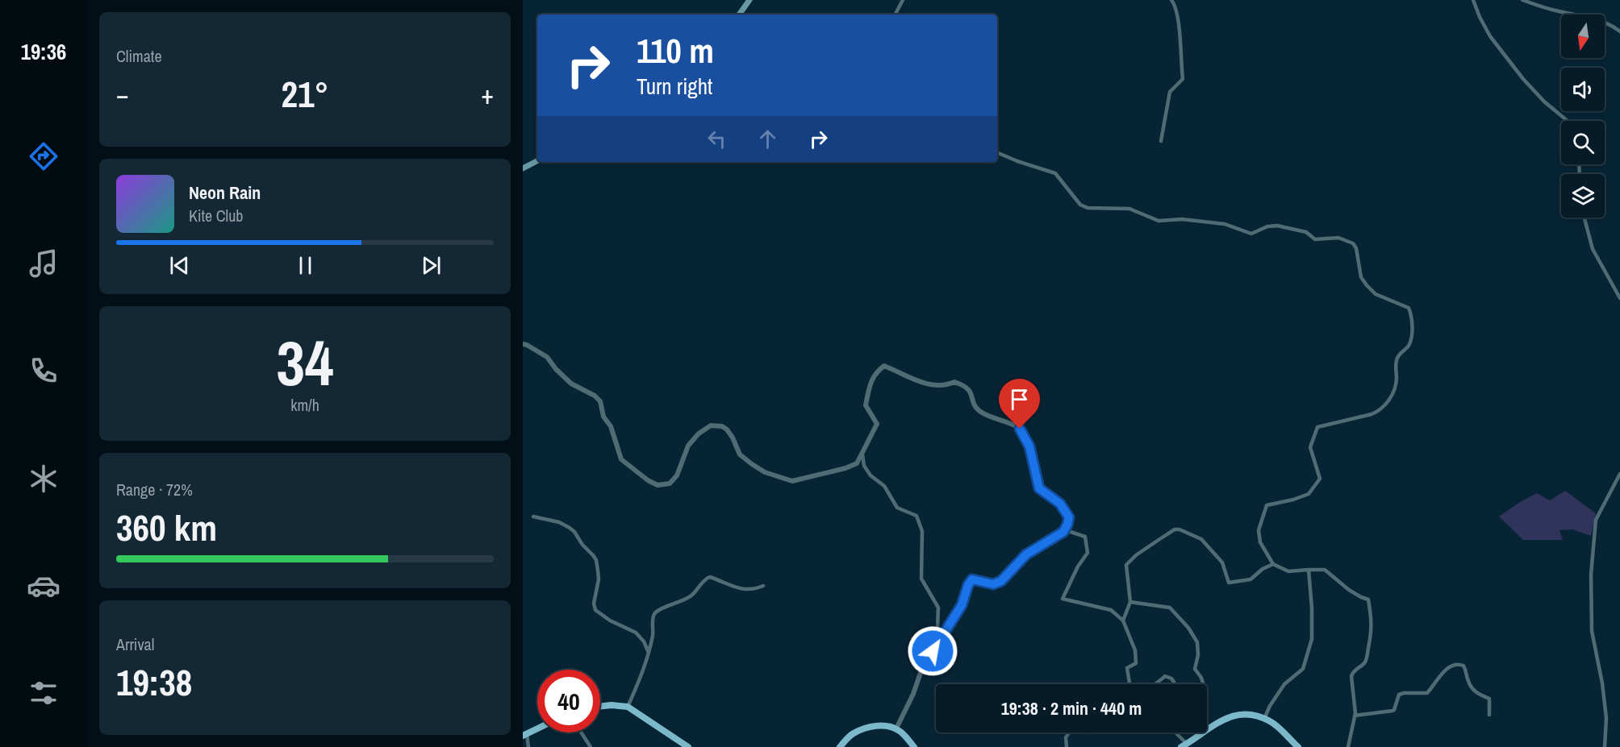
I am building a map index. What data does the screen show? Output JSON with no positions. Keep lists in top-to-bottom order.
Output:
{
  "north": "bottom",
  "page": {
    "tabs": "19:36",
    "tile": [
      "Climate",
      ["34", "km/h"],
      ["Range · 72%", "360 km"],
      ["Arrival", "19:38"]
    ],
    "turn": ["110 m", "Turn right"],
    "heat": ["−", "21°", "+"],
    "song": ["Neon Rain", "Kite Club"],
    "limit": "40",
    "trip": "19:38 · 2 min · 440 m"
  }
}
